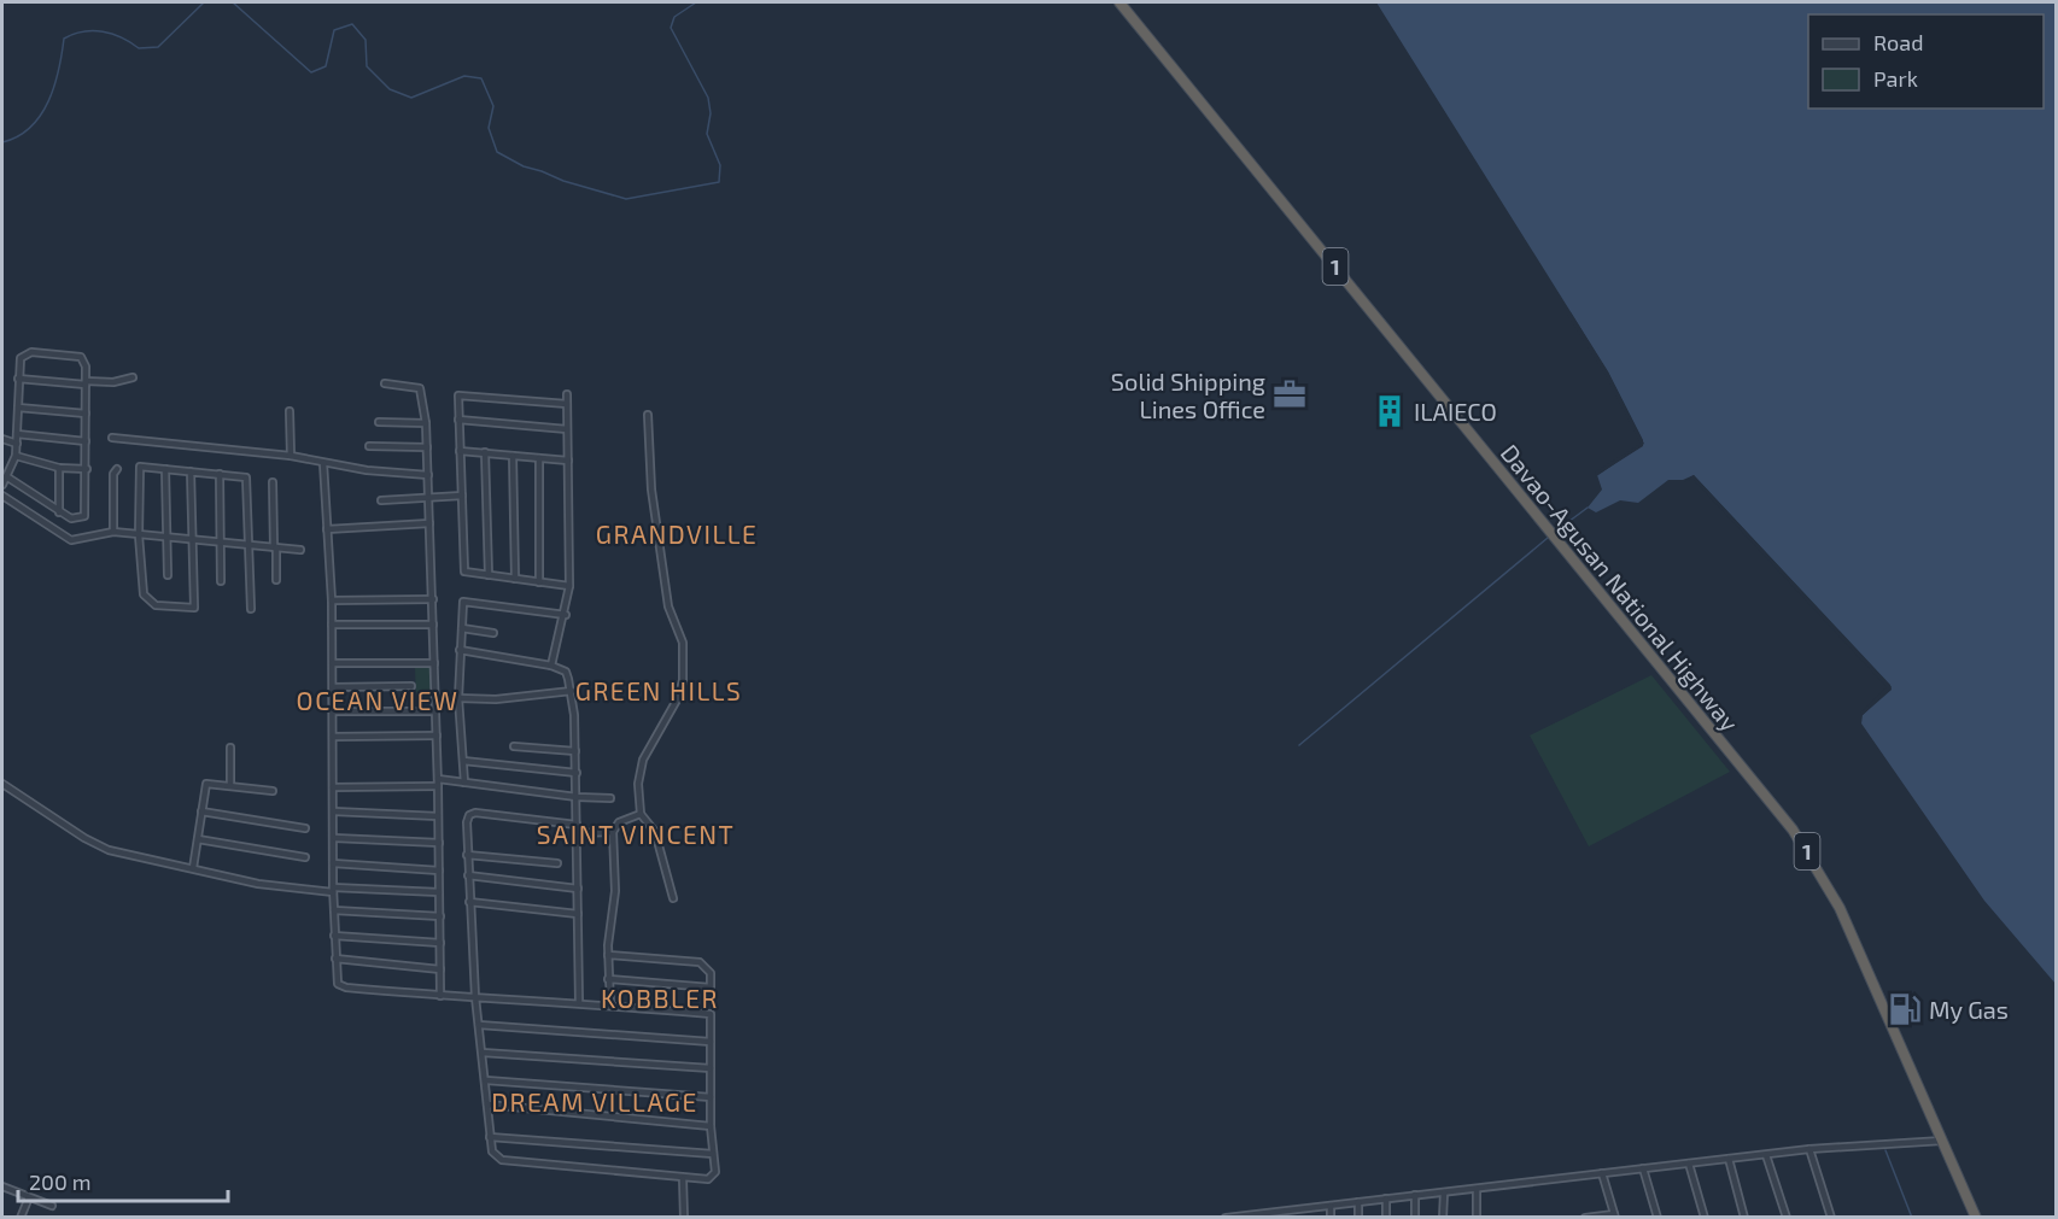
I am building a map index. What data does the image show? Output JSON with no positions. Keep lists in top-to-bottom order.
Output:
{
  "streets": {
    "highway": ["1", "Davao-Agusan National Highway"]
  },
  "districts": [
    "GRANDVILLE",
    "GREEN HILLS",
    "OCEAN VIEW",
    "SAINT VINCENT",
    "KOBBLER",
    "DREAM VILLAGE"
  ],
  "places": {
    "office": ["Solid Shipping Lines Office"],
    "building": ["ILAIECO"],
    "fuel station": ["My Gas"]
  },
  "legend": ["Road", "Park"],
  "scale_bar": "200 m"
}
